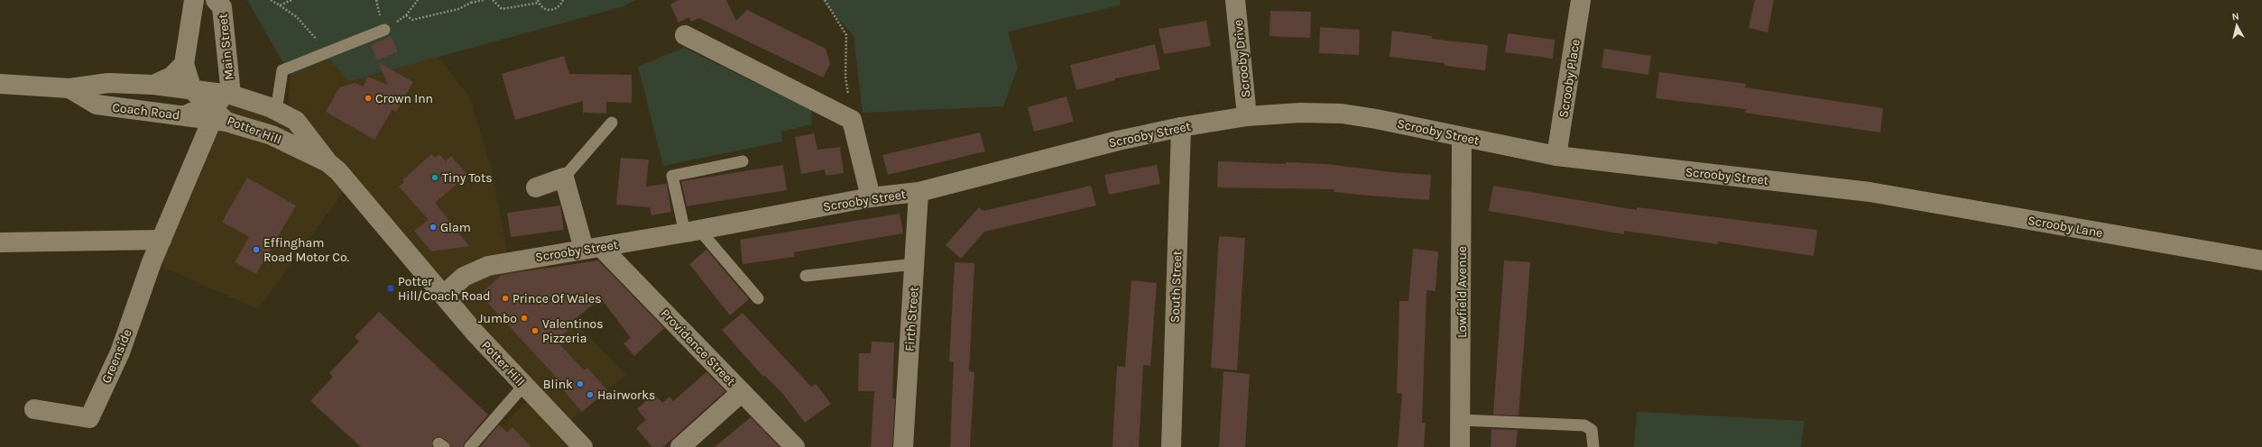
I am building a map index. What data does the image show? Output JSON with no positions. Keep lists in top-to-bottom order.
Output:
{
  "streets": {
    "street": [
      "Main Street",
      "Scrooby Drive",
      "Scrooby Place",
      "Coach Road",
      "Potter Hill",
      "Scrooby Street",
      "Scrooby Lane",
      "South Street",
      "Lowfield Avenue",
      "Firth Street",
      "Providence Street",
      "Greenside"
    ]
  },
  "crossings": [
    ["Main Street", "Coach Road"],
    ["Main Street", "Potter Hill"],
    ["Scrooby Drive", "Scrooby Street"],
    ["Scrooby Place", "Scrooby Street"],
    ["Coach Road", "Potter Hill"],
    ["Coach Road", "Greenside"],
    ["Potter Hill", "Scrooby Street"],
    ["Potter Hill", "Greenside"],
    ["Scrooby Street", "Scrooby Lane"],
    ["Scrooby Street", "South Street"],
    ["Scrooby Street", "Lowfield Avenue"],
    ["Scrooby Street", "Firth Street"],
    ["Scrooby Street", "Providence Street"]
  ],
  "places": {
    "other": [
      "Crown Inn",
      "Tiny Tots",
      "Glam",
      "Effingham Road Motor Co.",
      "Prince Of Wales",
      "Jumbo",
      "Valentinos Pizzeria",
      "Blink",
      "Hairworks"
    ],
    "transit": ["Potter Hill/Coach Road"]
  },
  "north": "top"
}
